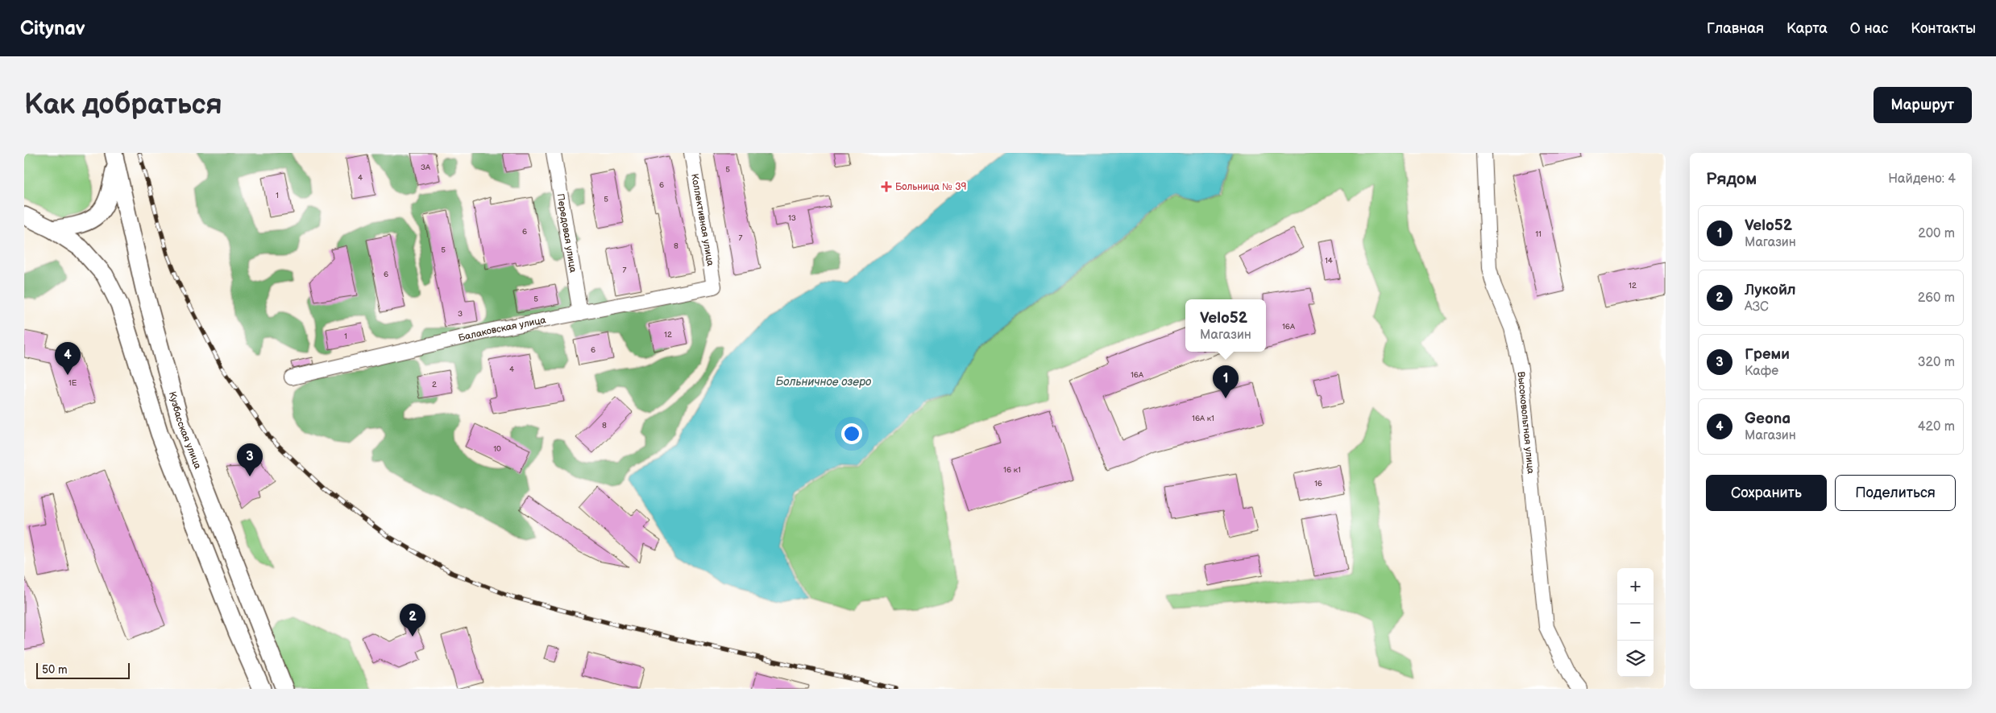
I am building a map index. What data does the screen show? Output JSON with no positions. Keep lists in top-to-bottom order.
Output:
{
  "streets": {
    "main road": ["Кузбасская улица"],
    "street": [
      "Коллективная улица",
      "Передовая улица",
      "Балаковская улица",
      "Высоковольтная улица"
    ]
  },
  "crossings": [
    ["Коллективная улица", "Балаковская улица"],
    ["Передовая улица", "Балаковская улица"]
  ],
  "water": ["Больничное озеро"],
  "places": {
    "health": ["Больница № 39"]
  },
  "house_numbers": [
    "3А",
    "5",
    "4",
    "6",
    "1",
    "5",
    "13",
    "6",
    "11",
    "7",
    "8",
    "5",
    "14",
    "7",
    "6",
    "12",
    "5",
    "3",
    "16А",
    "12",
    "1",
    "6",
    "4",
    "16А",
    "1Е",
    "2",
    "16А к1",
    "8",
    "10",
    "16 к1",
    "16"
  ],
  "scale_bar": "50 m",
  "page": {
    "header": "Citynav",
    "nav": [
      "Главная",
      "Карта",
      "О нас",
      "Контакты"
    ],
    "buttons": [
      "Маршрут",
      ["Сохранить", "Поделиться"]
    ],
    "title": "Как добраться",
    "heading": ["Рядом", "Найдено: 4"],
    "list": [
      {
        "mark": "1",
        "name": "Velo52",
        "note": "Магазин",
        "value": "200 m"
      },
      {
        "mark": "2",
        "name": "Лукойл",
        "note": "АЗС",
        "value": "260 m"
      },
      {
        "mark": "3",
        "name": "Греми",
        "note": "Кафе",
        "value": "320 m"
      },
      {
        "mark": "4",
        "name": "Geona",
        "note": "Магазин",
        "value": "420 m"
      }
    ],
    "popup": ["Velo52", "Магазин"],
    "pins": [
      "4",
      "1",
      "3",
      "2"
    ],
    "map_buttons": ["+", "−"],
    "scale": "50 m"
  }
}
